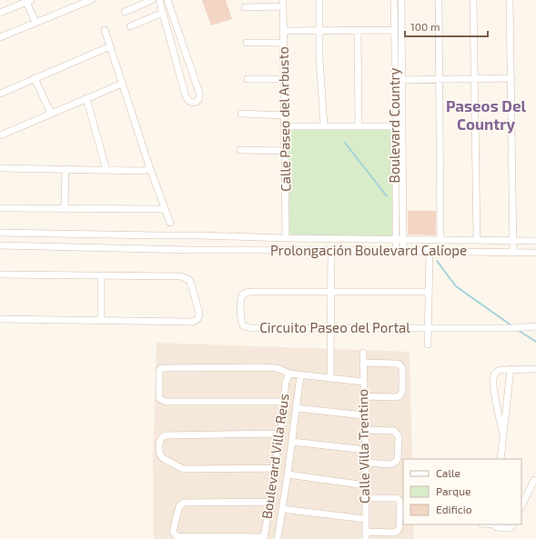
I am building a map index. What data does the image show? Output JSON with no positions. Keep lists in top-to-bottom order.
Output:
{
  "streets": {
    "street": [
      "Calle Paseo del Arbusto",
      "Boulevard Country",
      "Prolongación Boulevard Calíope",
      "Circuito Paseo del Portal",
      "Calle Villa Trentino",
      "Boulevard Villa Reus"
    ]
  },
  "crossings": [
    ["Calle Paseo del Arbusto", "Prolongación Boulevard Calíope"],
    ["Boulevard Country", "Prolongación Boulevard Calíope"]
  ],
  "districts": ["Paseos Del Country"],
  "legend": ["Calle", "Parque", "Edificio"],
  "scale_bar": "100 m"
}
